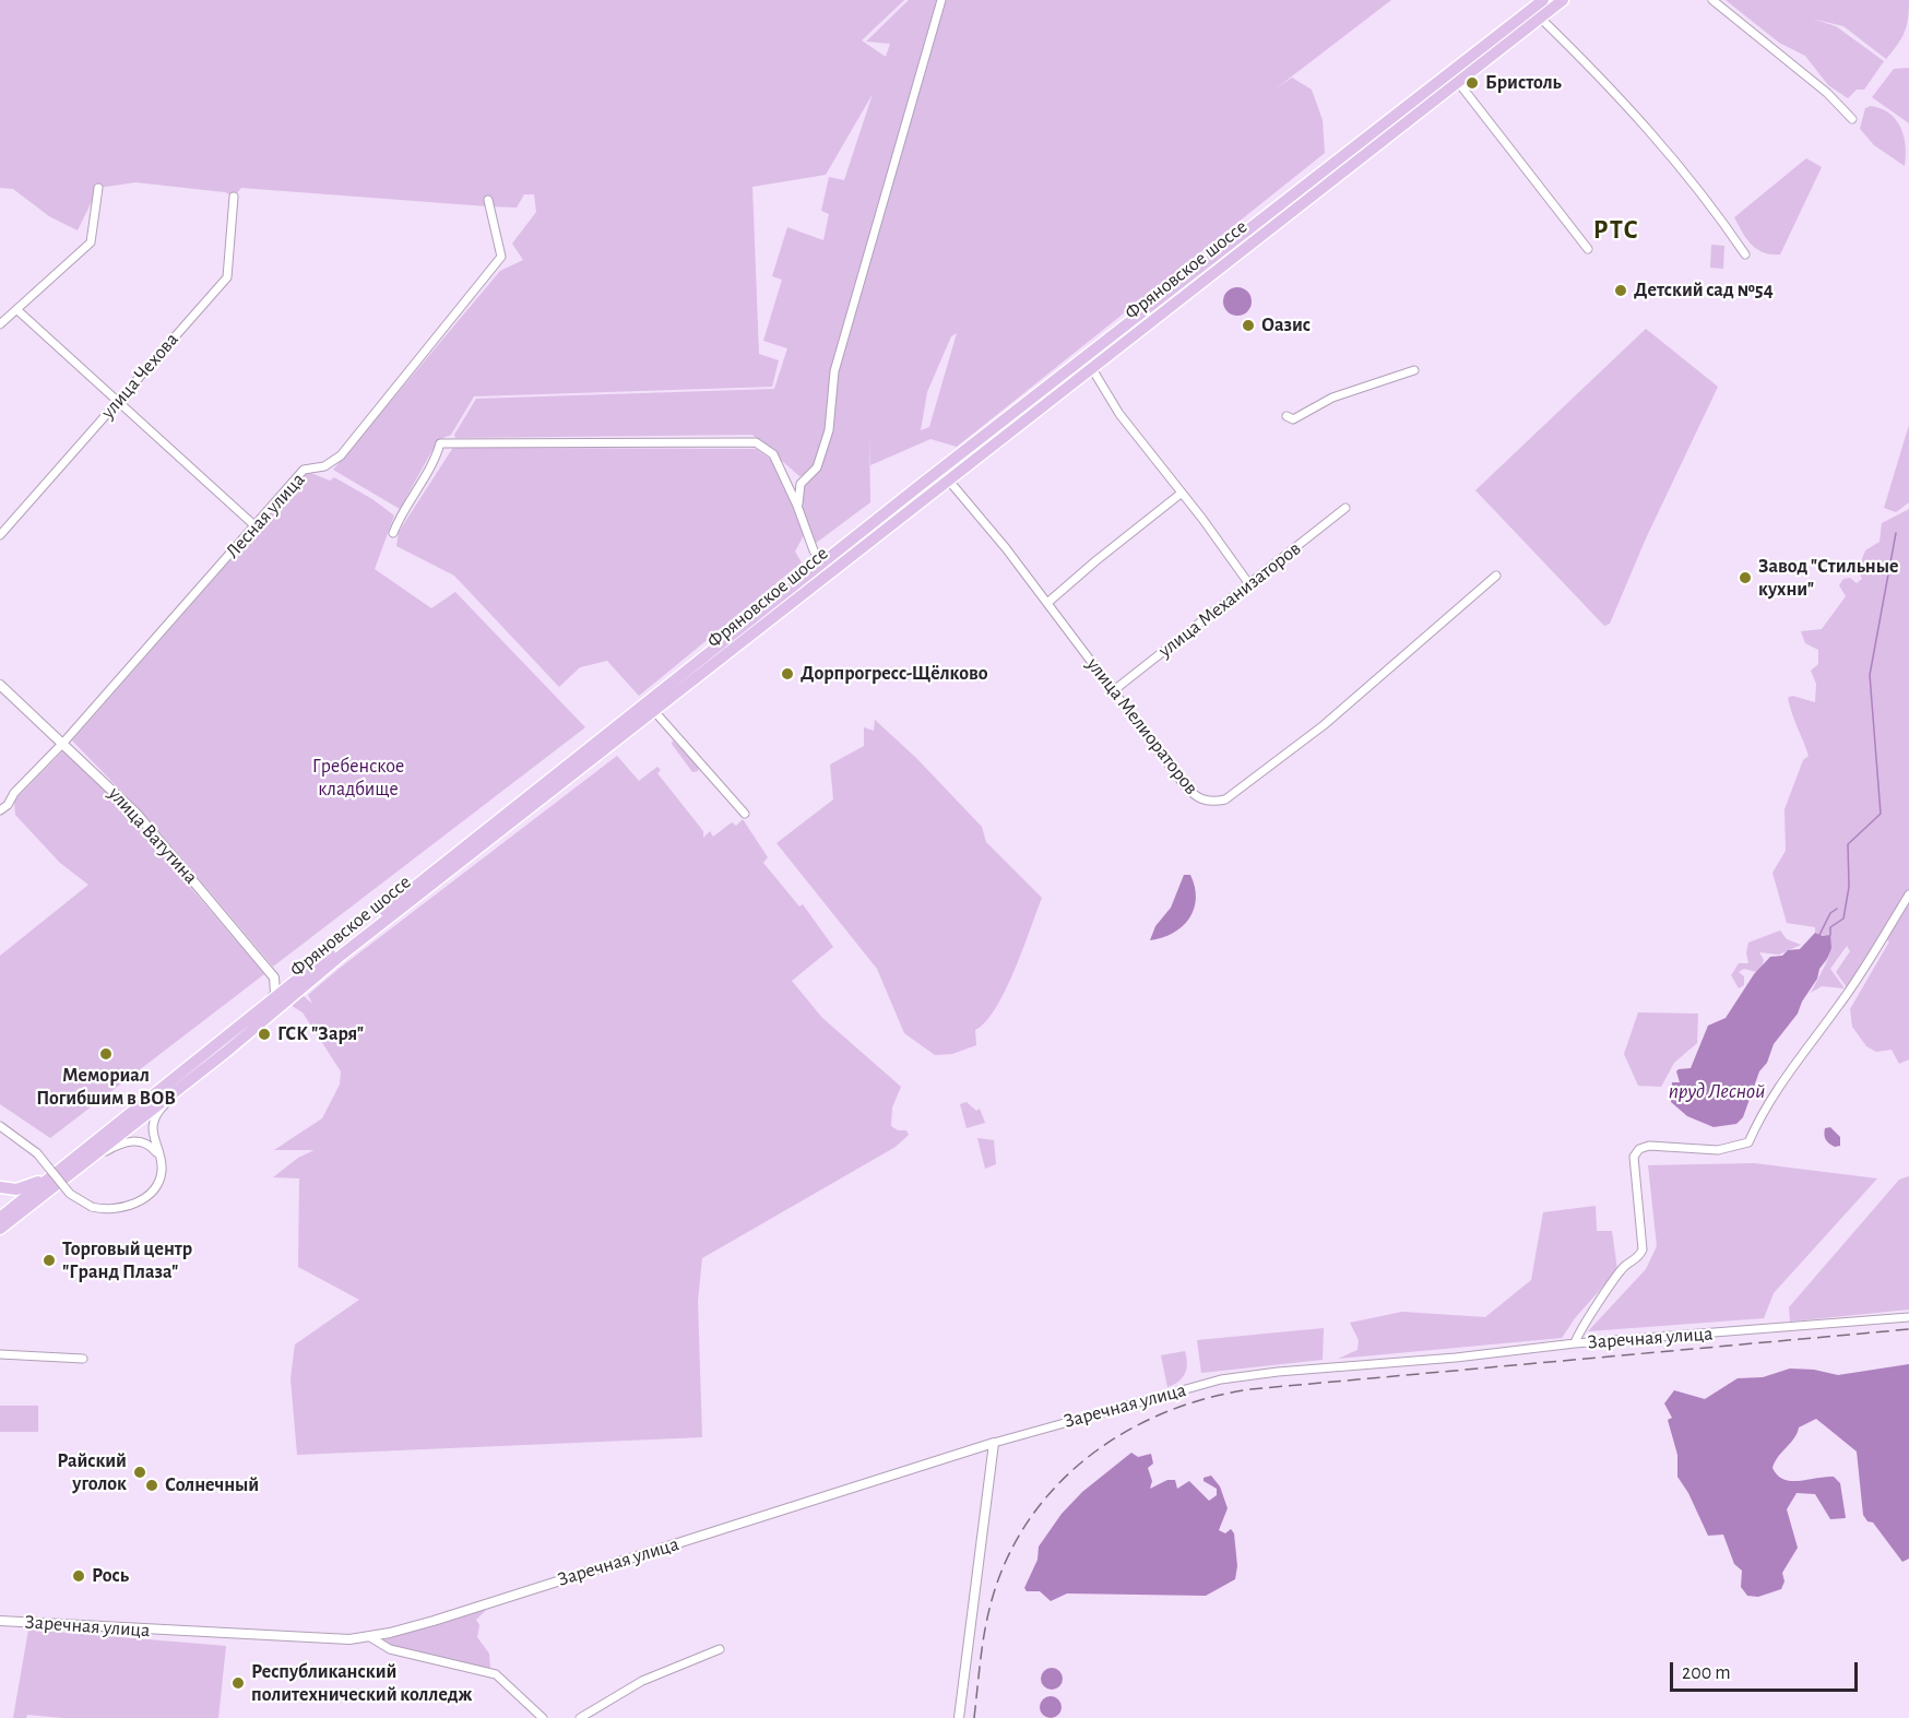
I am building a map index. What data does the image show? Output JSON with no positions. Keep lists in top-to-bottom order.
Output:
{
  "streets": {
    "main road": ["Фряновское шоссе"],
    "street": [
      "улица Чехова",
      "Лесная улица",
      "улица Механизаторов",
      "улица Мелиораторов",
      "улица Ватутина",
      "Заречная улица"
    ]
  },
  "crossings": [
    ["Фряновское шоссе", "улица Мелиораторов"],
    ["Лесная улица", "улица Ватутина"],
    ["улица Механизаторов", "улица Мелиораторов"]
  ],
  "districts": ["РТС"],
  "water": ["пруд Лесной"],
  "parks": ["Гребенское кладбище"],
  "places": [
    "Бристоль",
    "Детский сад №54",
    "Оазис",
    "Завод \"Стильные кухни\"",
    "Дорпрогресс-Щёлково",
    "ГСК \"Заря\"",
    "Мемориал Погибшим в ВОВ",
    "Торговый центр \"Гранд Плаза\"",
    "Райский уголок",
    "Солнечный",
    "Рось",
    "Республиканский политехнический колледж"
  ],
  "scale_bar": "200 m"
}
